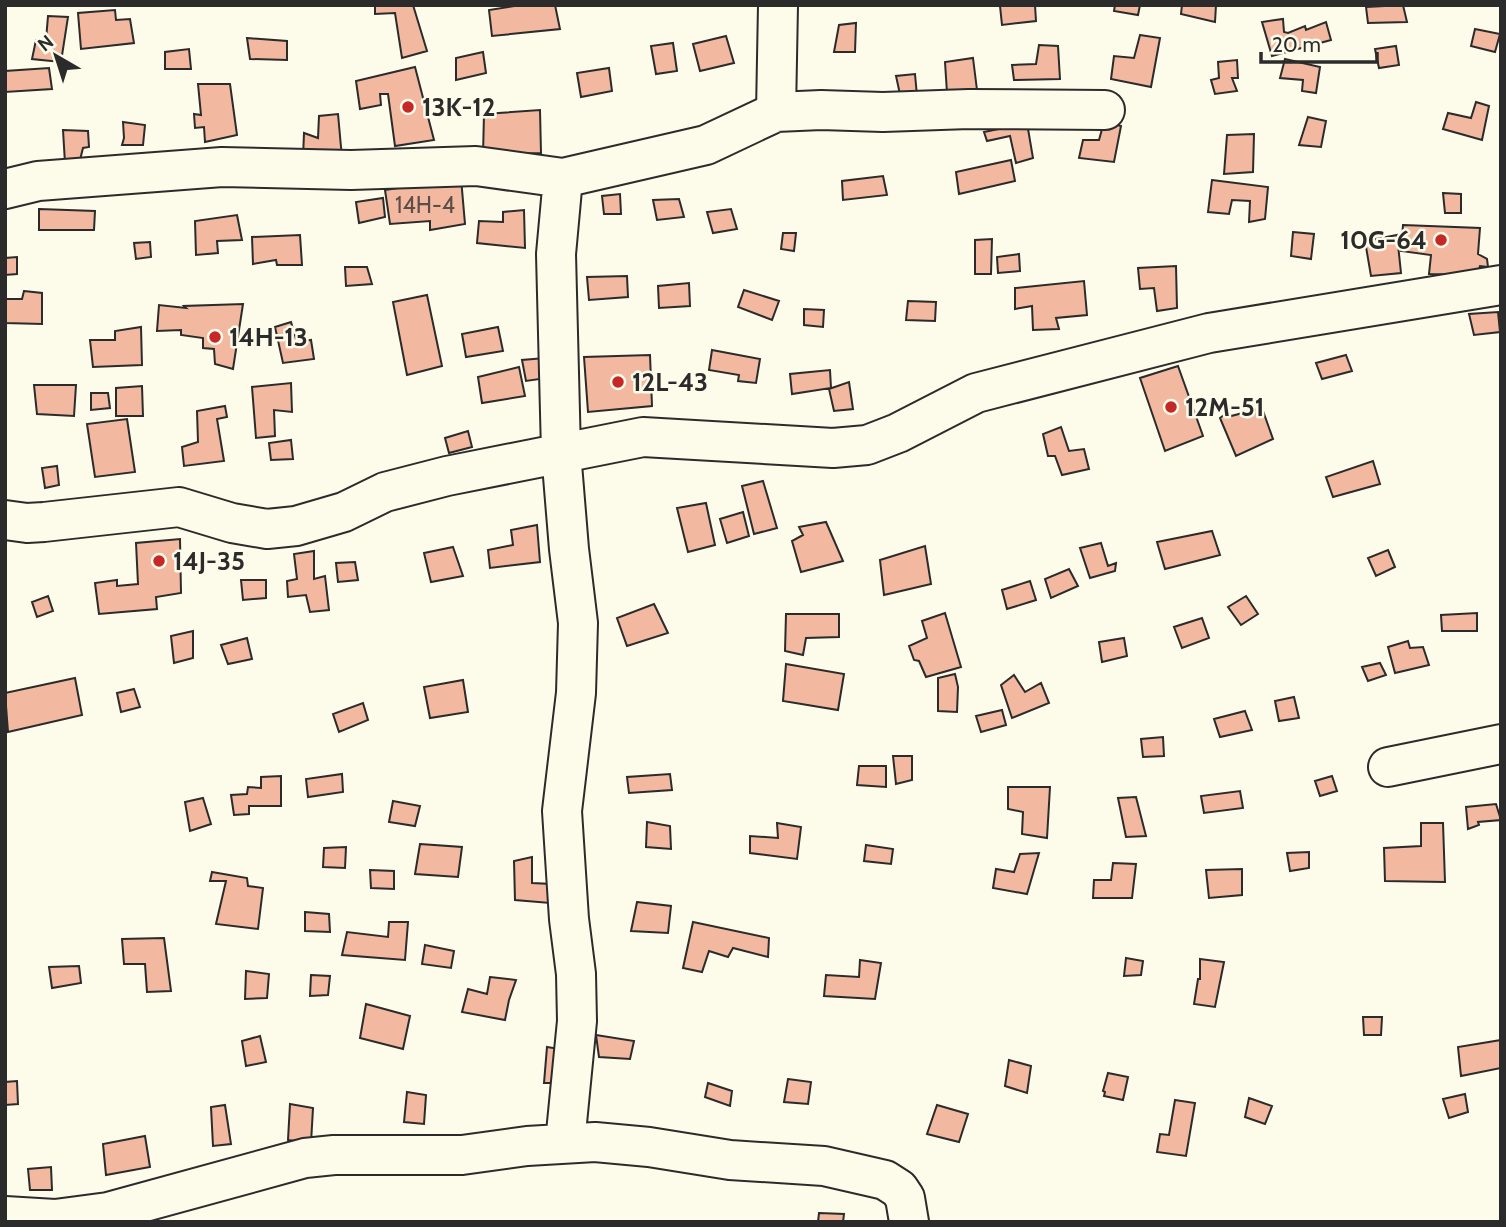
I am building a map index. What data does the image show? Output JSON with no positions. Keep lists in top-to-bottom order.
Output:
{
  "places": [
    "13K-12",
    "10G-64",
    "14H-13",
    "12L-43",
    "12M-51",
    "14J-35"
  ],
  "house_numbers": ["14H-4"],
  "scale_bar": "20 m",
  "north": "top left"
}
